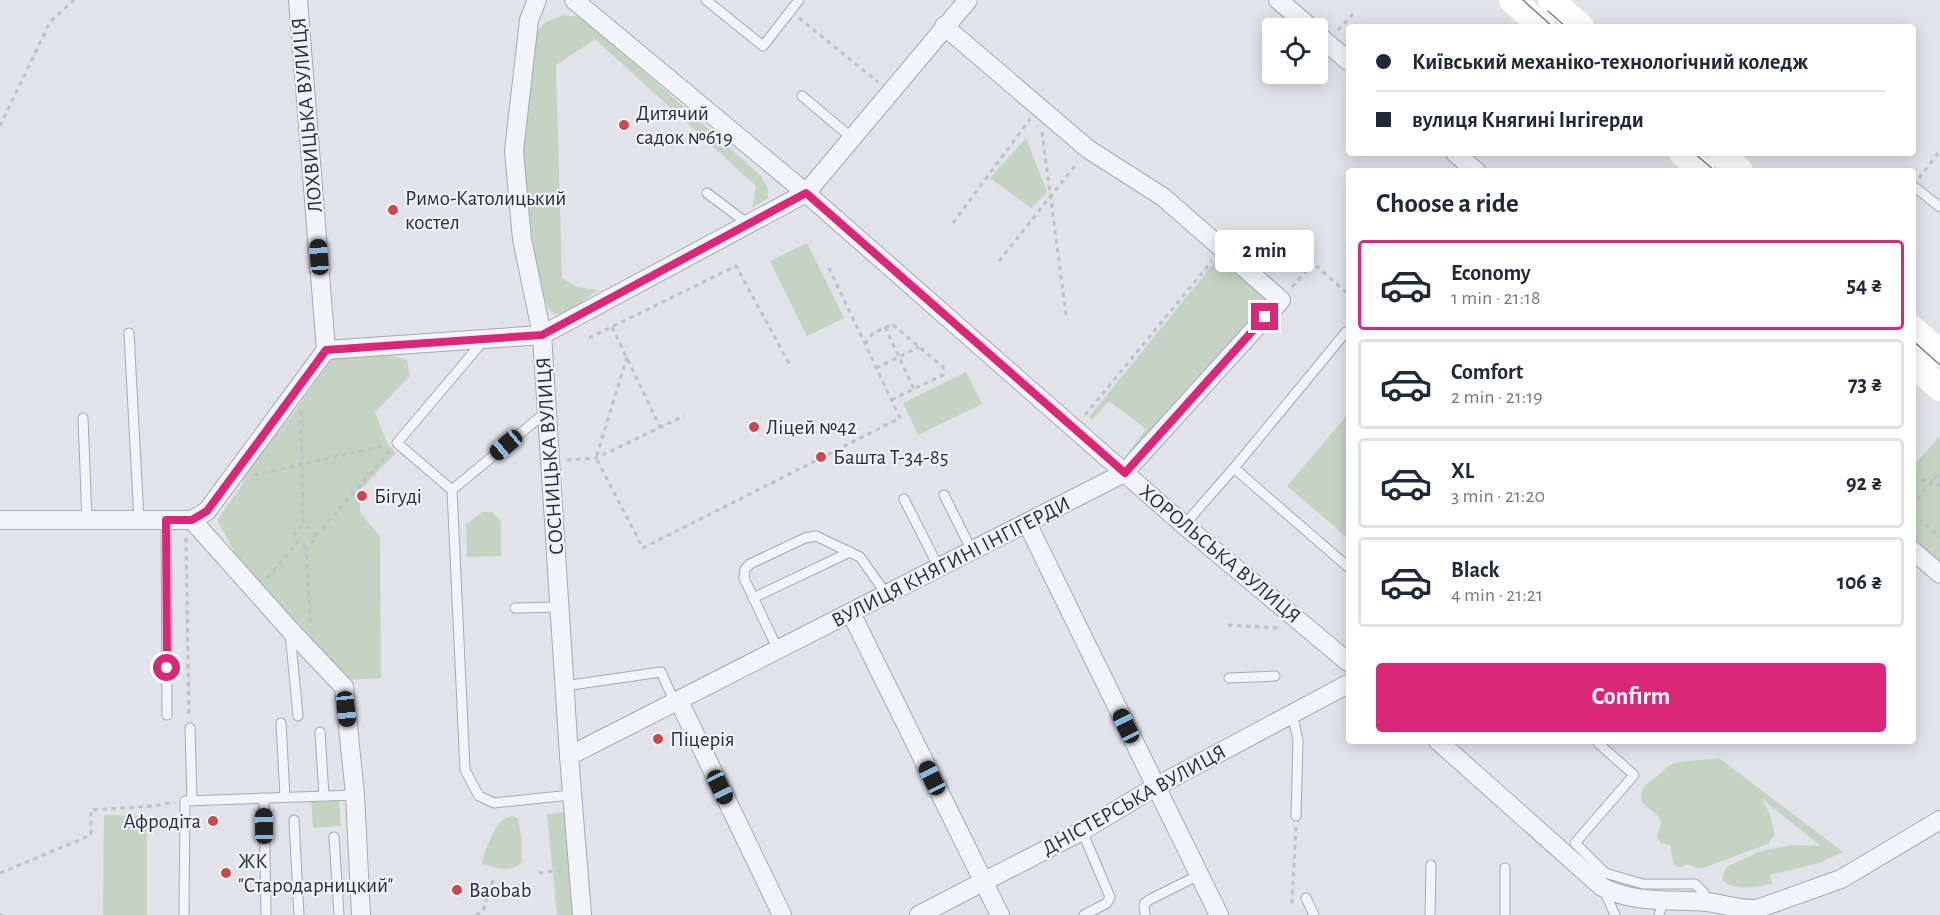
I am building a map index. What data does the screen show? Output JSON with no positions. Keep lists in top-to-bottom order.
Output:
{
  "streets": {
    "street": [
      "ЛОХВИЦЬКА ВУЛИЦЯ",
      "СОСНИЦЬКА ВУЛИЦЯ",
      "ХОРОЛЬСЬКА ВУЛИЦЯ",
      "ВУЛИЦЯ КНЯГИНІ ІНГІГЕРДИ",
      "ДНІСТЕРСЬКА ВУЛИЦЯ"
    ]
  },
  "crossings": [
    ["СОСНИЦЬКА ВУЛИЦЯ", "ВУЛИЦЯ КНЯГИНІ ІНГІГЕРДИ"],
    ["ХОРОЛЬСЬКА ВУЛИЦЯ", "ВУЛИЦЯ КНЯГИНІ ІНГІГЕРДИ"]
  ],
  "places": [
    "Дитячий садок №619",
    "Римо-Католицький костел",
    "Ліцей №42",
    "Башта Т-34-85",
    "Бігуді",
    "Піцерія",
    "Афродіта",
    "ЖК \"Стародарницкий\"",
    "Baobab"
  ],
  "page": {
    "banner": ["Київський механіко-технологічний коледж", "вулиця Княгині Інгігерди"],
    "heading": "Choose a ride",
    "bubble": "2 min",
    "list": [
      {
        "name": "Economy",
        "note": "1 min · 21:18",
        "value": "54 ₴"
      },
      {
        "name": "Comfort",
        "note": "2 min · 21:19",
        "value": "73 ₴"
      },
      {
        "name": "XL",
        "note": "3 min · 21:20",
        "value": "92 ₴"
      },
      {
        "name": "Black",
        "note": "4 min · 21:21",
        "value": "106 ₴"
      }
    ],
    "buttons": "Confirm"
  }
}
